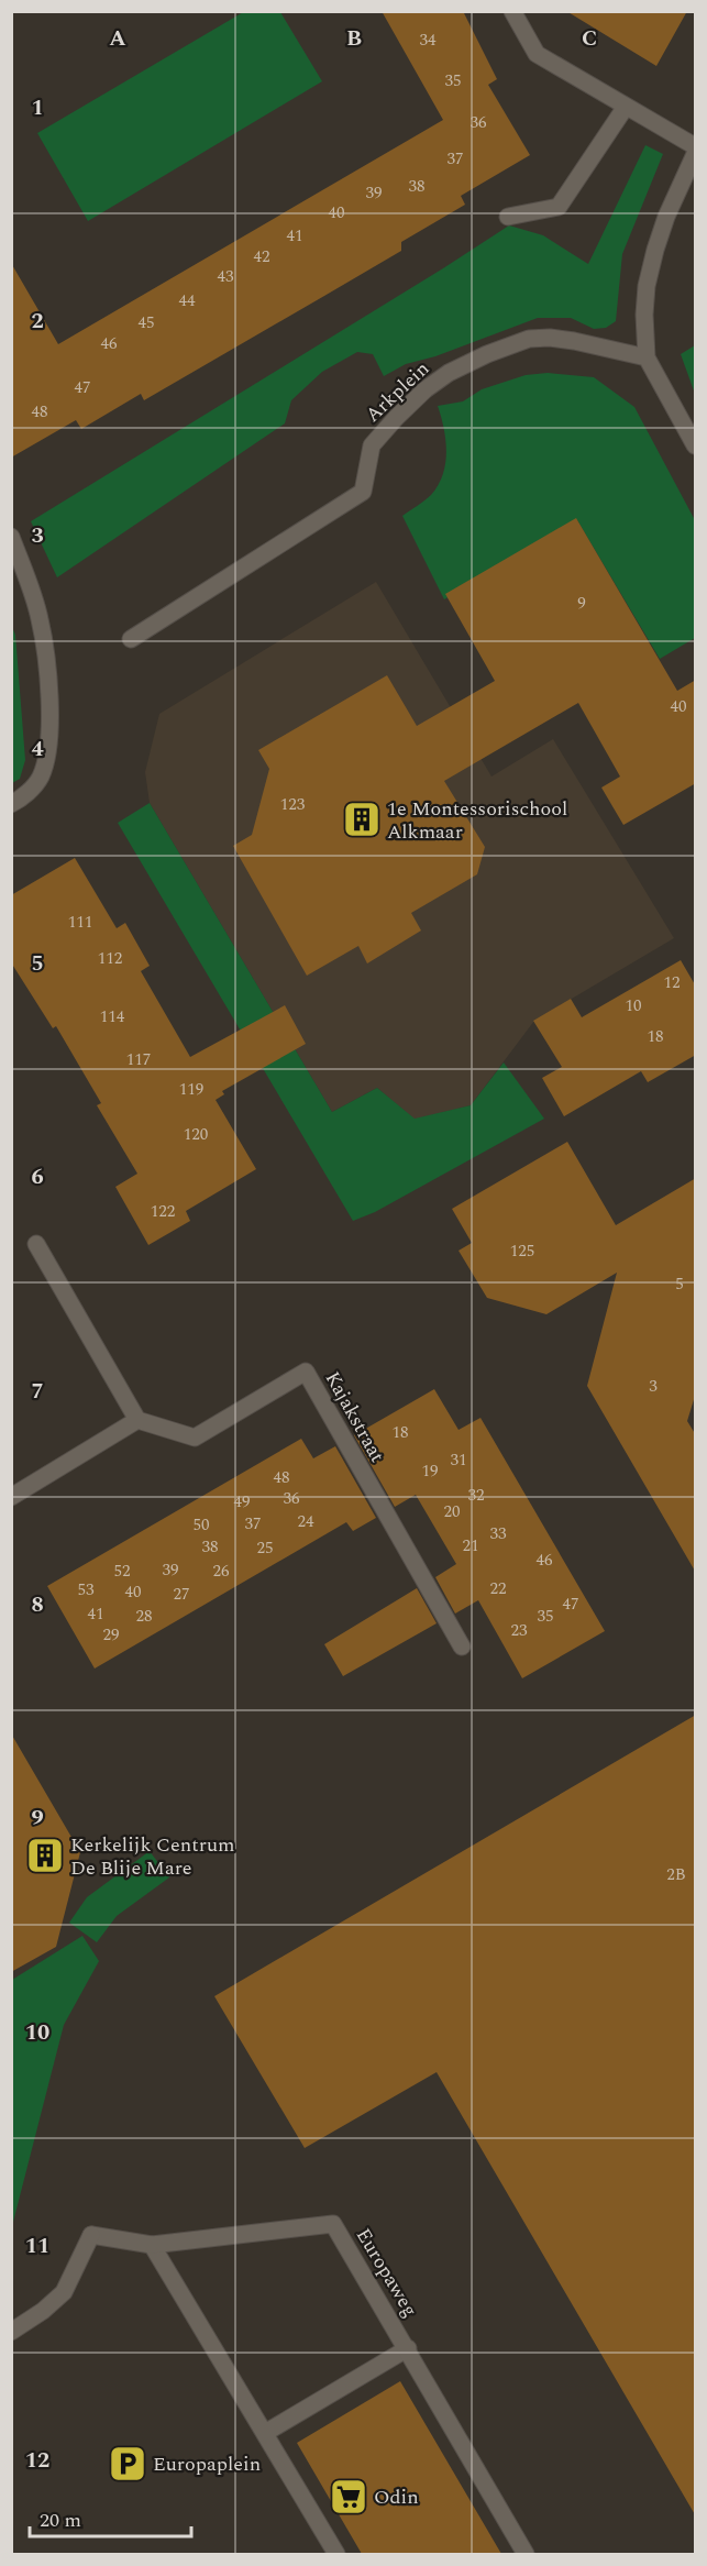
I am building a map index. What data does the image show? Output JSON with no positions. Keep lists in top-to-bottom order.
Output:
{
  "streets": {
    "street": ["Arkplein", "Kajakstraat", "Europaweg"]
  },
  "places": {
    "building": ["1e Montessorischool Alkmaar", "Kerkelijk Centrum De Blije Mare"],
    "parking": ["Europaplein"],
    "supermarket": ["Odin"]
  },
  "house_numbers": [
    "34",
    "35",
    "36",
    "37",
    "38",
    "39",
    "40",
    "41",
    "42",
    "43",
    "44",
    "45",
    "46",
    "47",
    "48",
    "9",
    "40",
    "123",
    "111",
    "112",
    "12",
    "10",
    "114",
    "18",
    "117",
    "119",
    "120",
    "122",
    "125",
    "5",
    "3",
    "18",
    "31",
    "19",
    "48",
    "32",
    "36",
    "49",
    "20",
    "24",
    "37",
    "50",
    "33",
    "21",
    "38",
    "25",
    "46",
    "39",
    "52",
    "26",
    "22",
    "53",
    "40",
    "27",
    "47",
    "41",
    "28",
    "35",
    "23",
    "29",
    "2B"
  ],
  "scale_bar": "20 m",
  "grid": {
    "columns": ["A", "B", "C"],
    "rows": [
      "1",
      "2",
      "3",
      "4",
      "5",
      "6",
      "7",
      "8",
      "9",
      "10",
      "11",
      "12"
    ]
  }
}
